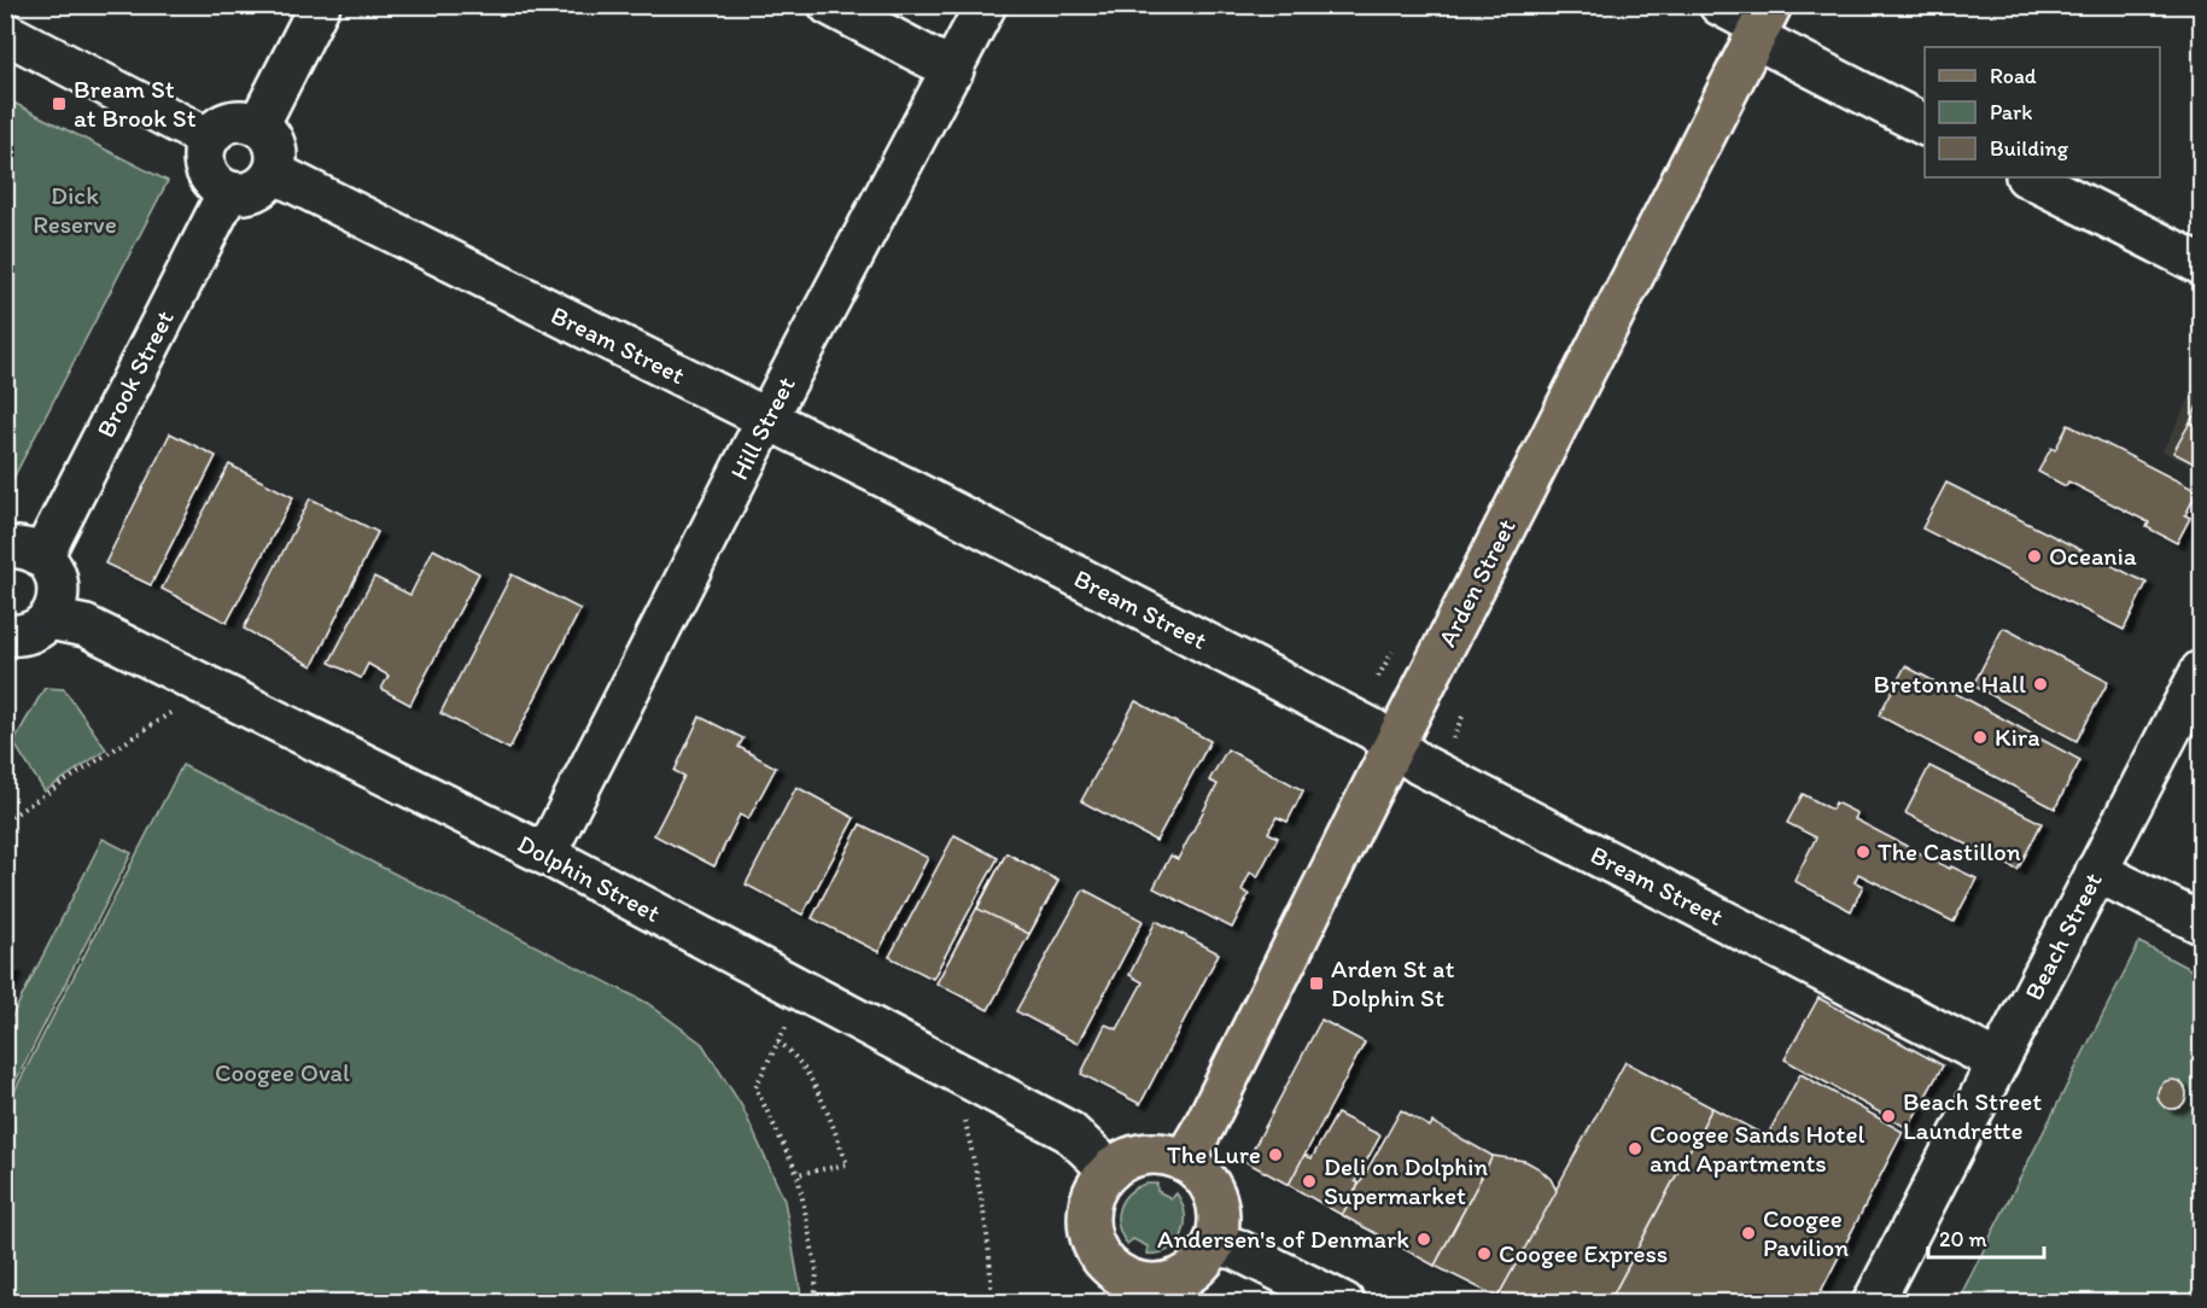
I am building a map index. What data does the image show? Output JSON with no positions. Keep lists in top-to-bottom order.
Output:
{
  "streets": {
    "main road": ["Arden Street"],
    "street": [
      "Bream Street",
      "Brook Street",
      "Hill Street",
      "Dolphin Street",
      "Beach Street"
    ]
  },
  "crossings": [
    ["Bream Street", "Brook Street"],
    ["Bream Street", "Hill Street"],
    ["Bream Street", "Arden Street"],
    ["Bream Street", "Beach Street"],
    ["Hill Street", "Dolphin Street"],
    ["Arden Street", "Dolphin Street"]
  ],
  "parks": ["Dick Reserve", "Coogee Oval"],
  "places": {
    "transit": ["Bream St at Brook St", "Arden St at Dolphin St"],
    "other": [
      "Oceania",
      "Bretonne Hall",
      "Kira",
      "The Castillon",
      "Beach Street Laundrette",
      "Coogee Sands Hotel and Apartments",
      "The Lure",
      "Deli on Dolphin Supermarket",
      "Coogee Pavilion",
      "Andersen's of Denmark",
      "Coogee Express"
    ]
  },
  "legend": ["Road", "Park", "Building"],
  "scale_bar": "20 m"
}
